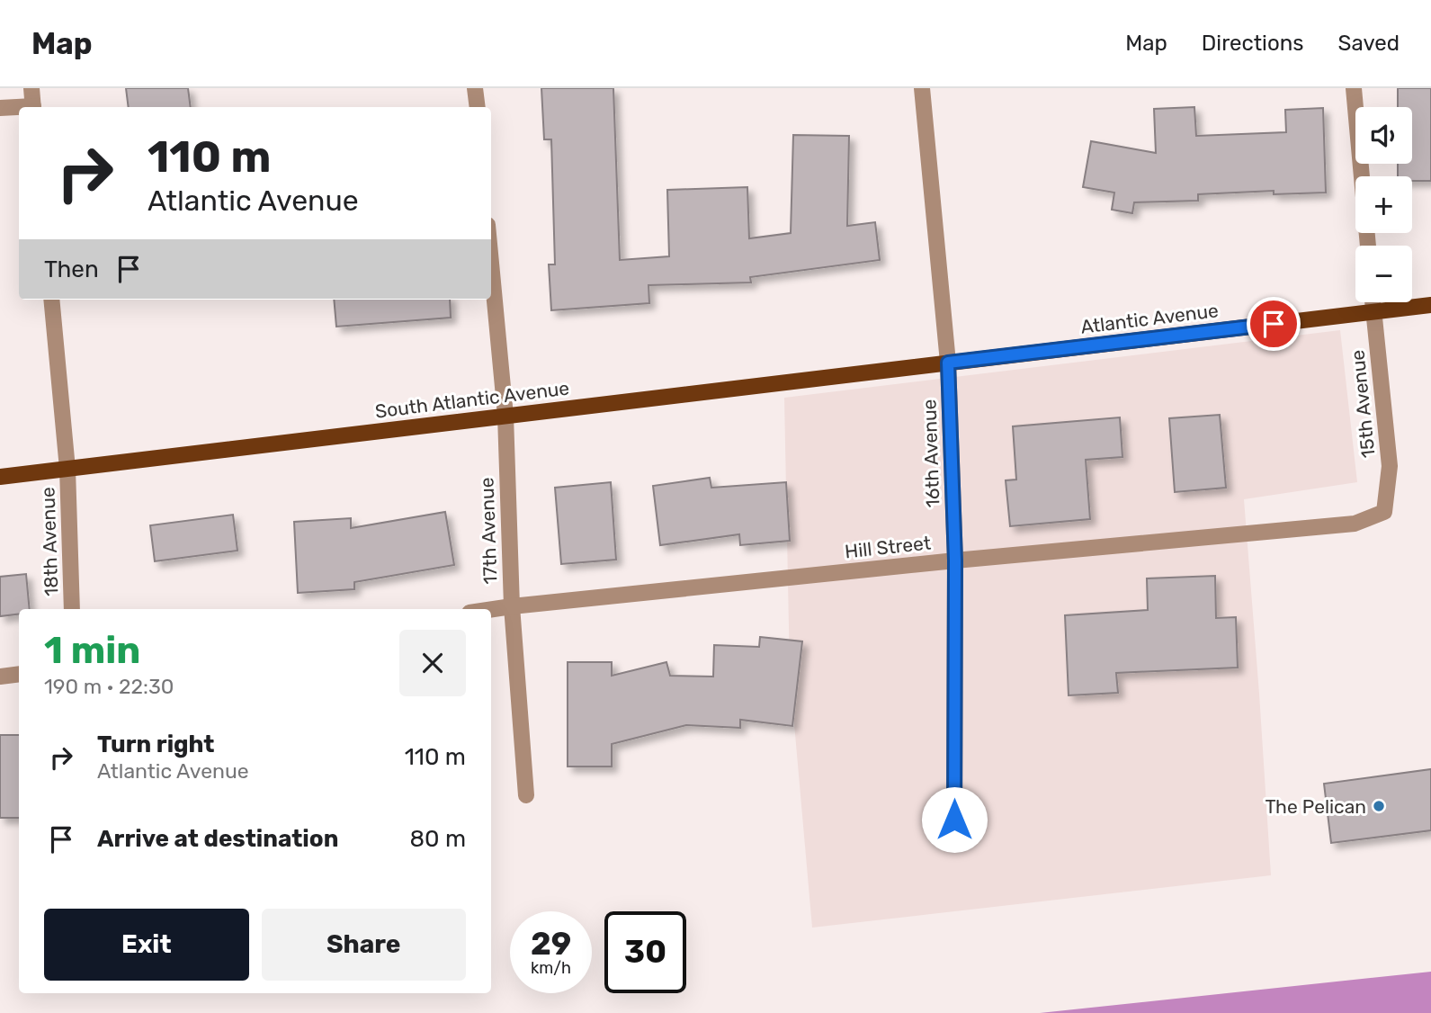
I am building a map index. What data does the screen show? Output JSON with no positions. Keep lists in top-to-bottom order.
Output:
{
  "streets": {
    "main road": ["Atlantic Avenue", "South Atlantic Avenue"],
    "street": [
      "15th Avenue",
      "16th Avenue",
      "17th Avenue",
      "18th Avenue",
      "Hill Street"
    ]
  },
  "crossings": [
    ["Atlantic Avenue", "South Atlantic Avenue"],
    ["Atlantic Avenue", "15th Avenue"],
    ["Atlantic Avenue", "16th Avenue"],
    ["South Atlantic Avenue", "16th Avenue"],
    ["South Atlantic Avenue", "17th Avenue"],
    ["South Atlantic Avenue", "18th Avenue"],
    ["15th Avenue", "Hill Street"],
    ["16th Avenue", "Hill Street"],
    ["17th Avenue", "Hill Street"]
  ],
  "places": ["The Pelican"],
  "page": {
    "header": "Map",
    "nav": ["Map", "Directions", "Saved"],
    "map_buttons": ["+", "−"],
    "turn": ["110 m", "Atlantic Avenue"],
    "then": "Then",
    "heading": ["1 min", "190 m · 22:30"],
    "list": [
      {
        "name": "Turn right",
        "note": "Atlantic Avenue",
        "value": "110 m"
      },
      {
        "name": "Arrive at destination",
        "value": "80 m"
      }
    ],
    "buttons": ["Exit", "Share"],
    "speed": "29 km/h",
    "limit": "30"
  }
}
